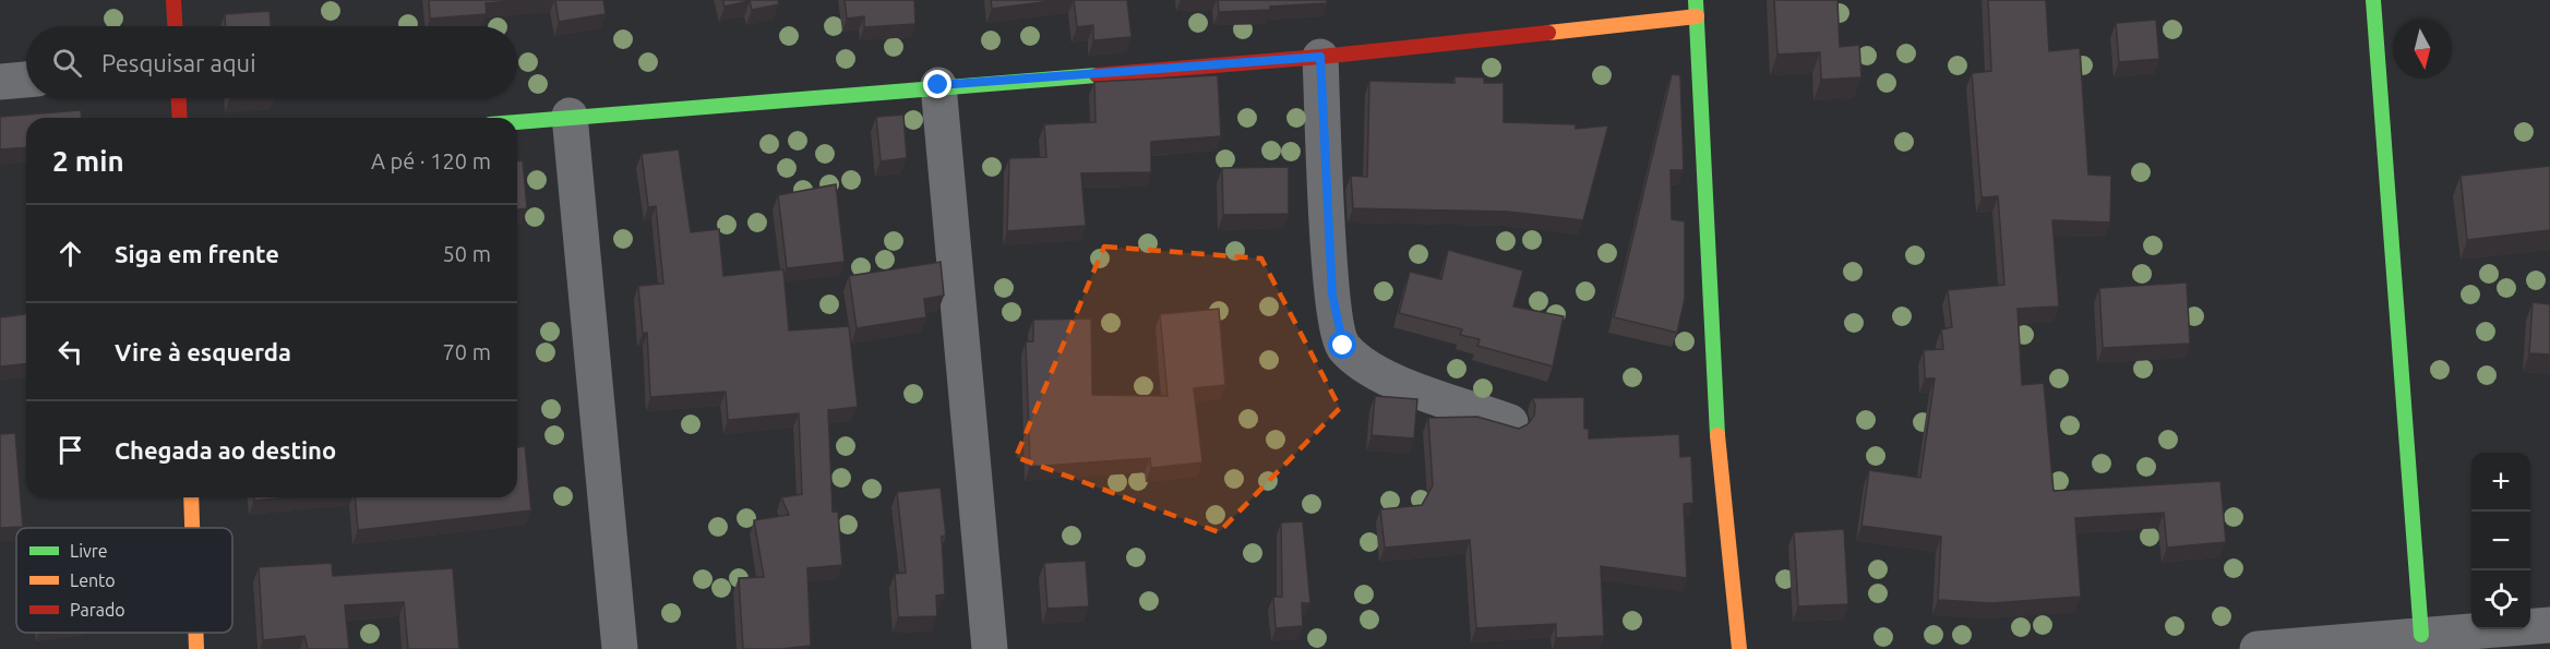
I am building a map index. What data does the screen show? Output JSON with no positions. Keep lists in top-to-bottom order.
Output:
{
  "legend": ["Livre", "Lento", "Parado"],
  "north": "bottom",
  "page": {
    "search": "Pesquisar aqui",
    "heading": ["2 min", "A pé · 120 m"],
    "list": [
      ["Siga em frente", "50 m"],
      ["Vire à esquerda", "70 m"],
      "Chegada ao destino"
    ],
    "map_buttons": ["+", "−"]
  }
}
